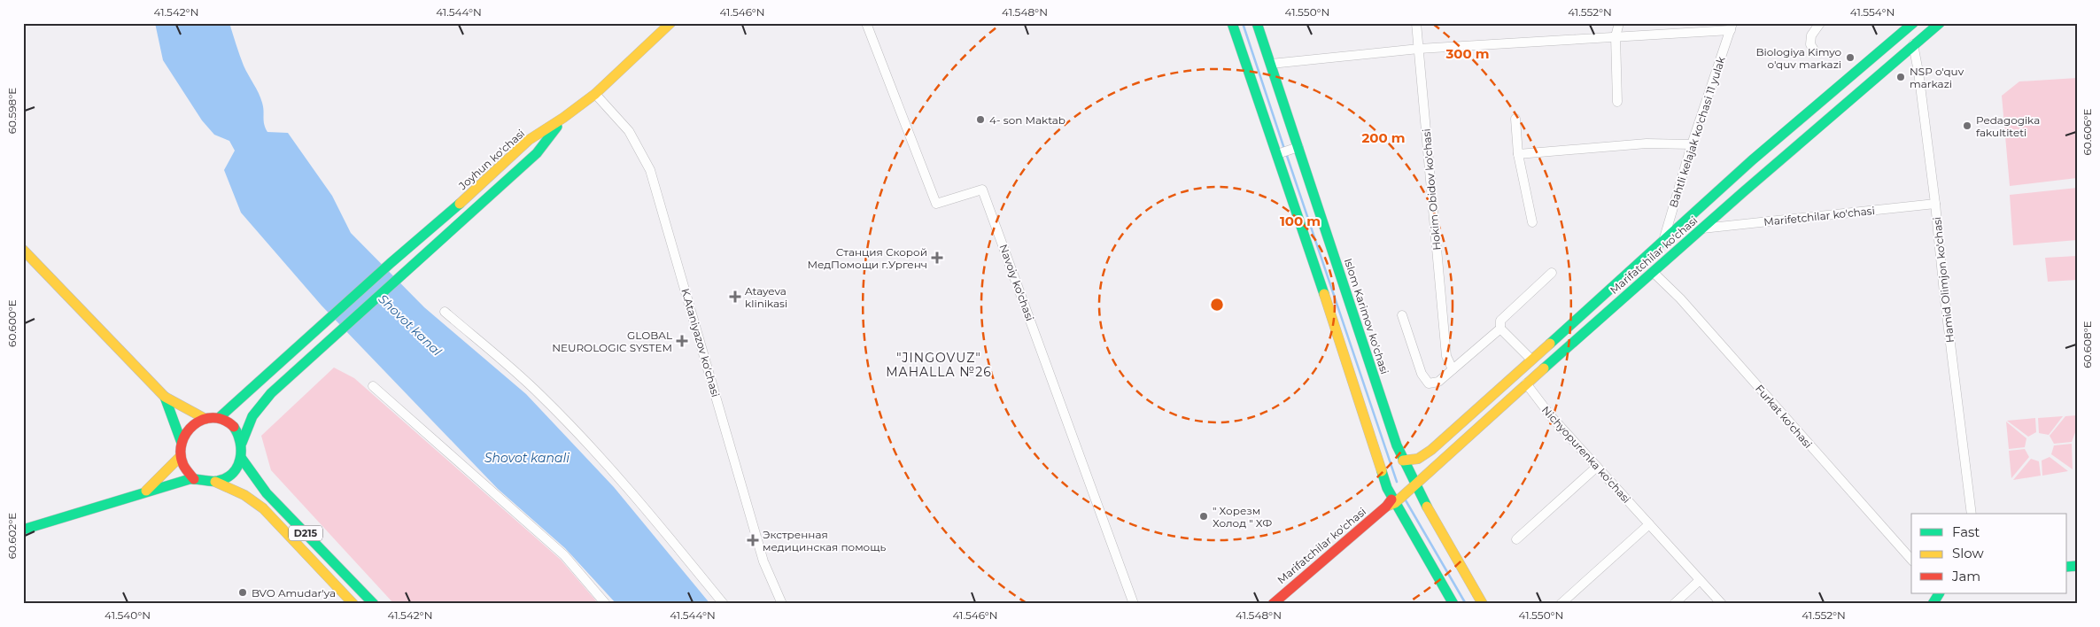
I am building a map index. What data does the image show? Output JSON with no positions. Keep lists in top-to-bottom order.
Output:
{
  "streets": {
    "main road": [
      "Joyhun ko'chasi",
      "Marifatchilar ko'chasi",
      "Islom Karimov ko'chasi",
      "D215"
    ],
    "street": [
      "Bahtli kelajak ko'chasi 11 yulak",
      "Hokim Obidov ko'chasi",
      "Marifetchilar ko'chasi",
      "Hamid Olimjon ko'chasi",
      "Navoiy ko'chasi",
      "K.Ataniyazov ko'chasi",
      "Furkat ko'chasi",
      "Nichyopurenka ko'chasi"
    ]
  },
  "crossings": [
    ["Bahtli kelajak ko'chasi 11 yulak", "Marifatchilar ko'chasi"],
    ["Joyhun ko'chasi", "K.Ataniyazov ko'chasi"],
    ["Joyhun ko'chasi", "D215"],
    ["Marifetchilar ko'chasi", "Marifatchilar ko'chasi"],
    ["Marifetchilar ko'chasi", "Hamid Olimjon ko'chasi"],
    ["Marifatchilar ko'chasi", "Hamid Olimjon ko'chasi"],
    ["Marifatchilar ko'chasi", "Islom Karimov ko'chasi"],
    ["Marifatchilar ko'chasi", "Furkat ko'chasi"],
    ["Marifatchilar ko'chasi", "Nichyopurenka ko'chasi"]
  ],
  "districts": ["\"JINGOVUZ\" MAHALLA №26"],
  "water": ["Shovot kanal", "Shovot kanali"],
  "places": {
    "other": [
      "Biologiya Kimyo o'quv markazi",
      "NSP o'quv markazi",
      "4- son Maktab",
      "Pedagogika fakultiteti",
      "\" Хорезм Холод \" ХФ",
      "BVO Amudar'ya"
    ],
    "health": [
      "Станция Скорой МедПомощи г.Ургенч",
      "Atayeva klinikasi",
      "GLOBAL NEUROLOGIC SYSTEM",
      "Экстренная медицинская помощь"
    ]
  },
  "legend": ["Fast", "Slow", "Jam"],
  "coordinates": [
    "41.542°N",
    "41.544°N",
    "41.546°N",
    "41.548°N",
    "41.550°N",
    "41.552°N",
    "41.554°N",
    "60.598°E",
    "60.606°E",
    "60.600°E",
    "60.608°E",
    "60.602°E",
    "41.540°N"
  ],
  "rings": ["300 m", "200 m", "100 m"]
}
